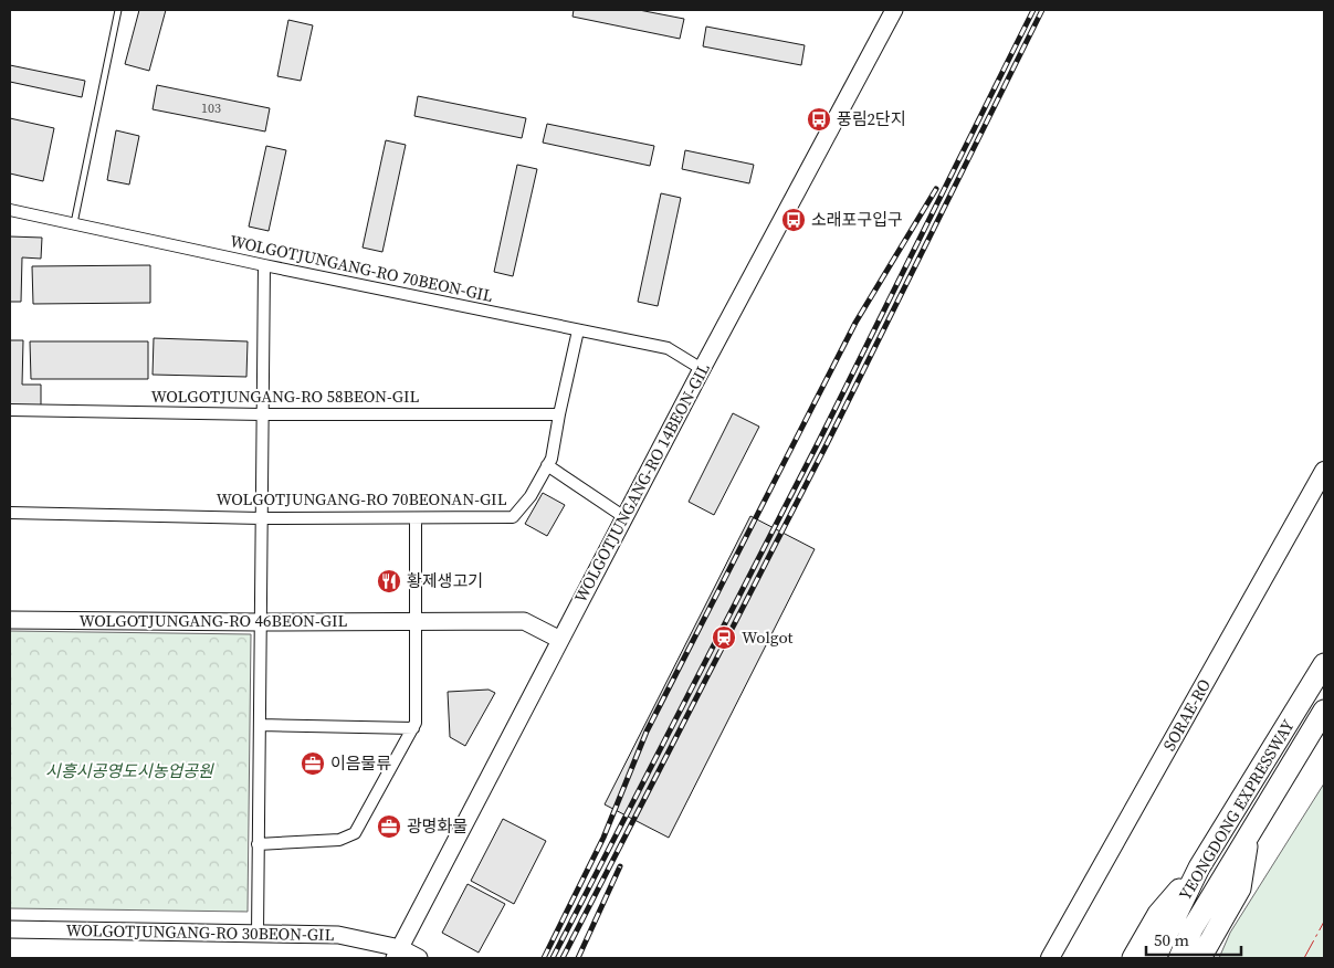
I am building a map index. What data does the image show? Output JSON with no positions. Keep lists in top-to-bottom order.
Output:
{
  "streets": {
    "highway": ["YEONGDONG EXPRESSWAY"],
    "main road": ["SORAE-RO"],
    "street": [
      "WOLGOTJUNGANG-RO 70BEON-GIL",
      "WOLGOTJUNGANG-RO 58BEON-GIL",
      "WOLGOTJUNGANG-RO 14BEON-GIL",
      "WOLGOTJUNGANG-RO 70BEONAN-GIL",
      "WOLGOTJUNGANG-RO 46BEON-GIL",
      "WOLGOTJUNGANG-RO 30BEON-GIL"
    ]
  },
  "crossings": [
    ["WOLGOTJUNGANG-RO 70BEON-GIL", "WOLGOTJUNGANG-RO 14BEON-GIL"],
    ["WOLGOTJUNGANG-RO 70BEON-GIL", "WOLGOTJUNGANG-RO 70BEONAN-GIL"],
    ["WOLGOTJUNGANG-RO 58BEON-GIL", "WOLGOTJUNGANG-RO 70BEONAN-GIL"],
    ["WOLGOTJUNGANG-RO 14BEON-GIL", "WOLGOTJUNGANG-RO 46BEON-GIL"],
    ["WOLGOTJUNGANG-RO 14BEON-GIL", "WOLGOTJUNGANG-RO 30BEON-GIL"]
  ],
  "parks": ["시흥시공영도시농업공원"],
  "places": {
    "bus stop": ["풍림2단지", "소래포구입구"],
    "restaurant": ["황제생고기"],
    "station": ["Wolgot"],
    "office": ["이음물류", "광명화물"]
  },
  "house_numbers": ["103"],
  "scale_bar": "50 m"
}
